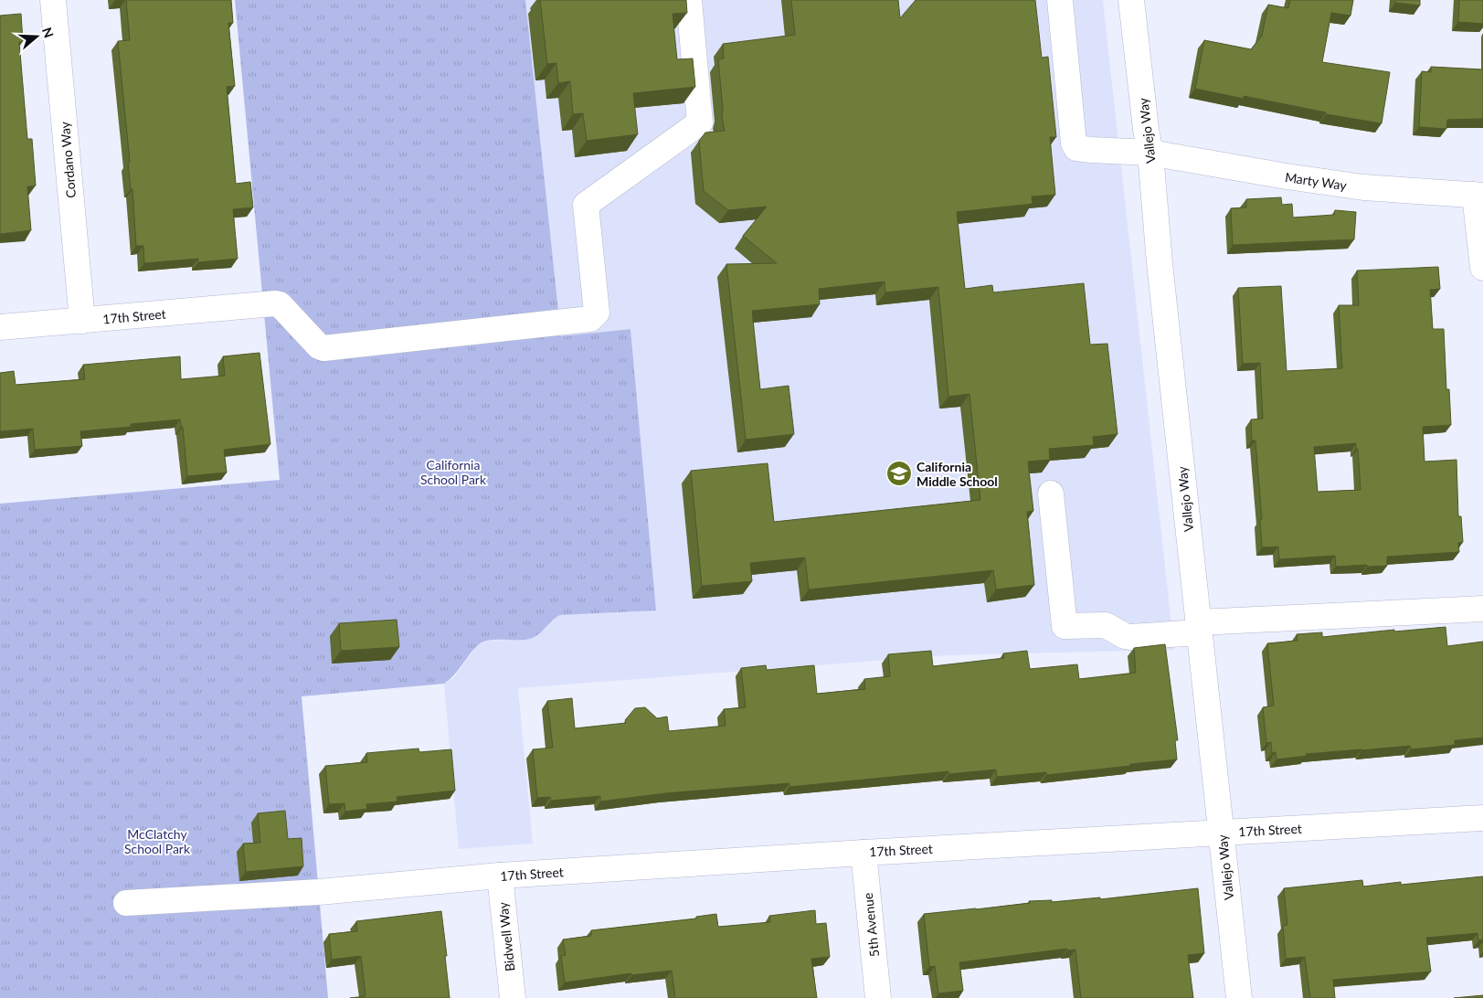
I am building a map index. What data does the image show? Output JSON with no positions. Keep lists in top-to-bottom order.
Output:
{
  "streets": {
    "street": [
      "Vallejo Way",
      "Cordano Way",
      "Marty Way",
      "17th Street",
      "5th Avenue",
      "Bidwell Way"
    ]
  },
  "crossings": [
    ["Vallejo Way", "Marty Way"],
    ["Vallejo Way", "17th Street"],
    ["Cordano Way", "17th Street"],
    ["17th Street", "5th Avenue"],
    ["17th Street", "Bidwell Way"]
  ],
  "parks": ["California School Park", "McClatchy School Park"],
  "places": {
    "school or university": ["California Middle School"]
  },
  "north": "right"
}
